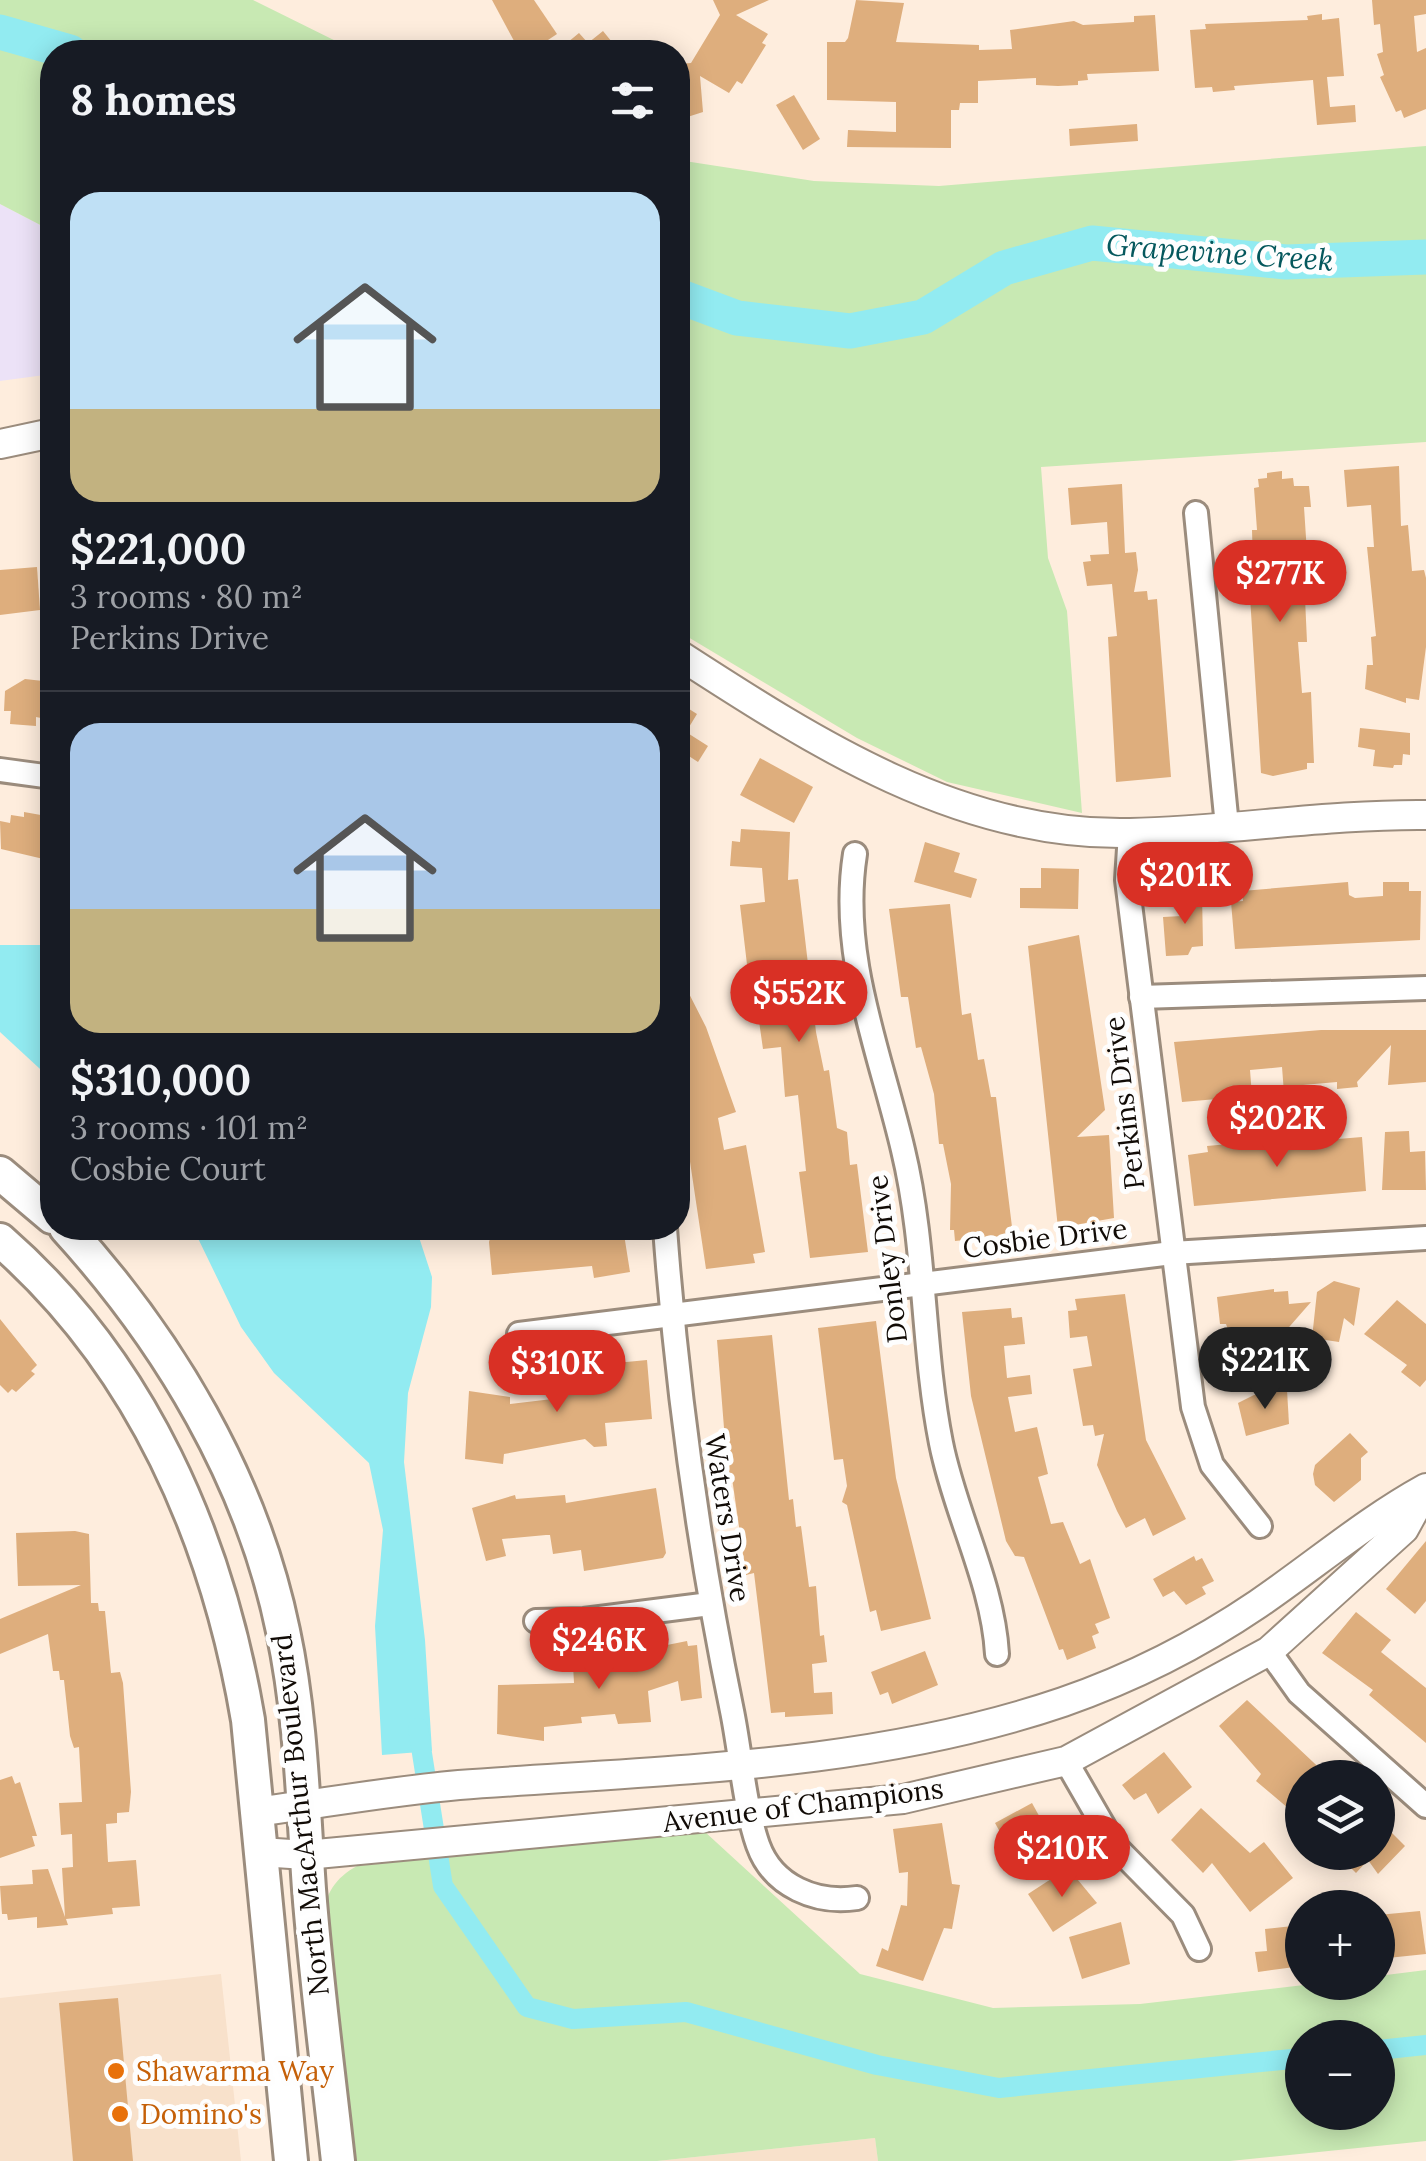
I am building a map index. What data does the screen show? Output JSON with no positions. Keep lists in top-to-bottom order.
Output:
{
  "streets": {
    "main road": ["North MacArthur Boulevard"],
    "street": [
      "Perkins Drive",
      "Cosbie Drive",
      "Donley Drive",
      "Waters Drive",
      "Avenue of Champions"
    ]
  },
  "crossings": [
    ["Perkins Drive", "Cosbie Drive"],
    ["Cosbie Drive", "Donley Drive"],
    ["Cosbie Drive", "Waters Drive"],
    ["Waters Drive", "Avenue of Champions"],
    ["Avenue of Champions", "North MacArthur Boulevard"]
  ],
  "water": ["Grapevine Creek"],
  "places": ["Shawarma Way", "Domino's"],
  "page": {
    "heading": "8 homes",
    "list": [
      {
        "name": "$221,000",
        "note": "3 rooms · 80 m² · Perkins Drive"
      },
      {
        "name": "$310,000",
        "note": "3 rooms · 101 m² · Cosbie Court"
      }
    ],
    "price": [
      "$277K",
      "$201K",
      "$552K",
      "$202K",
      "$221K",
      "$310K",
      "$246K",
      "$210K"
    ],
    "map_buttons": ["+", "−"]
  }
}
